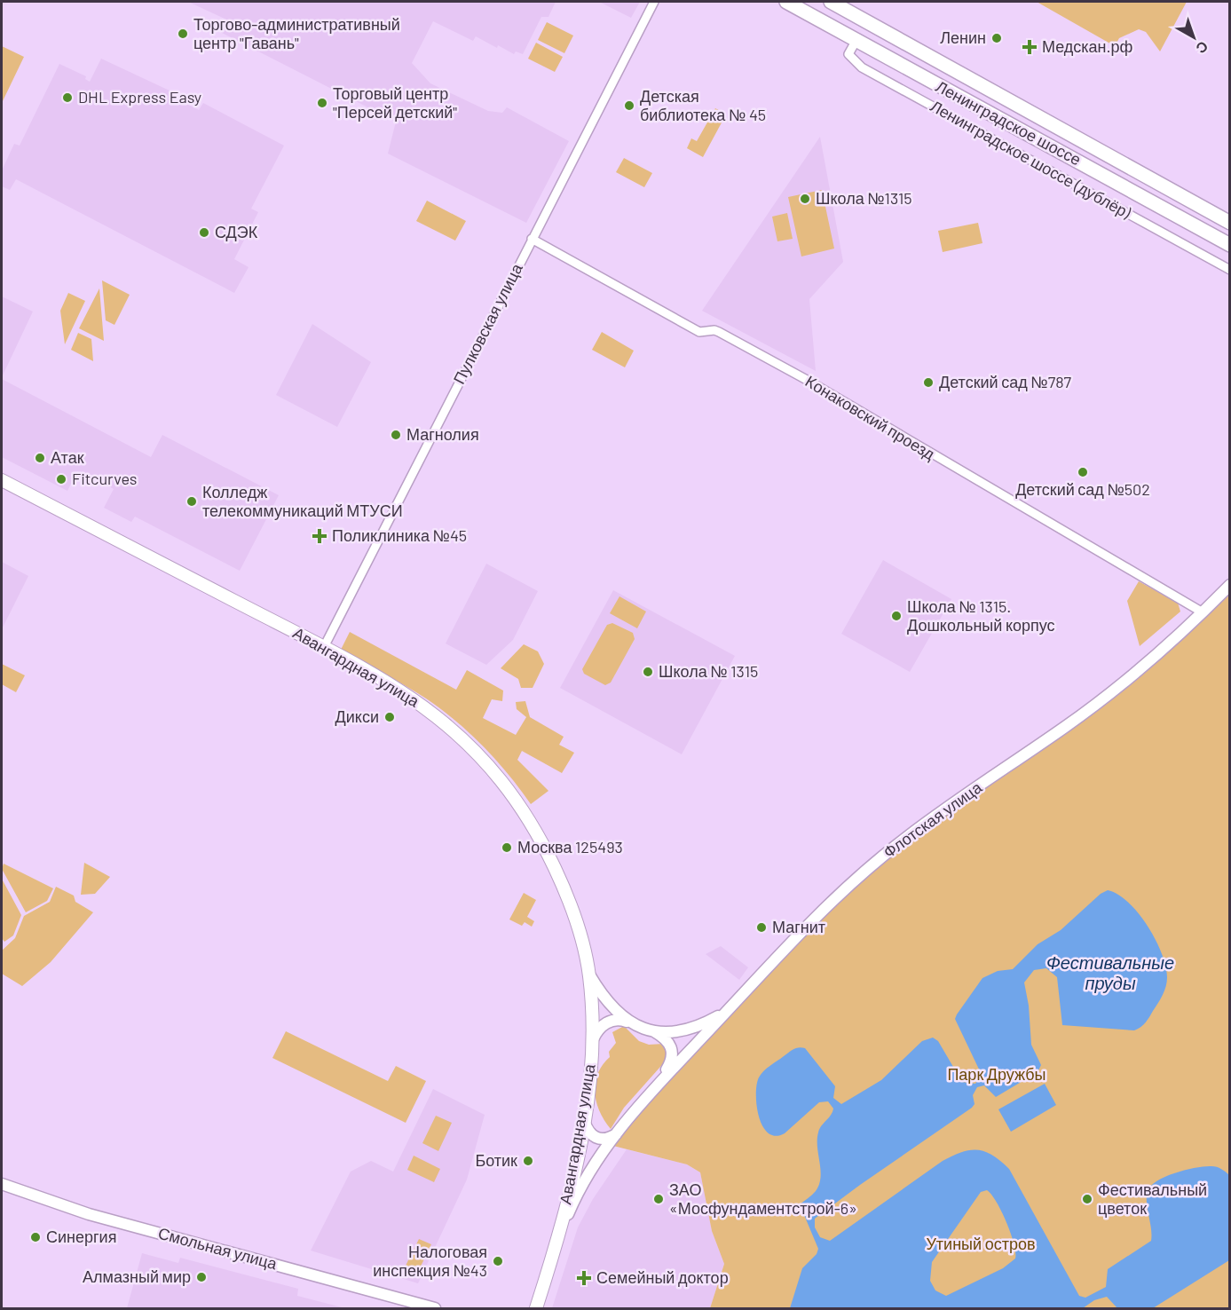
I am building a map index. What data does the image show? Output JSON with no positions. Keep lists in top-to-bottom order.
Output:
{
  "streets": {
    "main road": ["Ленинградское шоссе", "Авангардная улица", "Флотская улица"],
    "street": [
      "Ленинградское шоссе (дублёр)",
      "Пулковская улица",
      "Конаковский проезд",
      "Смольная улица"
    ]
  },
  "crossings": [
    ["Ленинградское шоссе", "Ленинградское шоссе (дублёр)"],
    ["Пулковская улица", "Конаковский проезд"],
    ["Пулковская улица", "Авангардная улица"],
    ["Конаковский проезд", "Флотская улица"],
    ["Авангардная улица", "Флотская улица"]
  ],
  "water": ["Фестивальные пруды"],
  "parks": ["Парк Дружбы", "Утиный остров"],
  "places": {
    "other": [
      "Торгово-административный центр \"Гавань\"",
      "Ленин",
      "DHL Express Easy",
      "Торговый центр \"Персей детский\"",
      "Детская библиотека № 45",
      "Школа №1315",
      "СДЭК",
      "Детский сад №787",
      "Магнолия",
      "Атак",
      "Детский сад №502",
      "Fitcurves",
      "Колледж телекоммуникаций МТУСИ",
      "Школа № 1315. Дошкольный корпус",
      "Школа № 1315",
      "Дикси",
      "Москва 125493",
      "Магнит",
      "Ботик",
      "ЗАО «Мосфундаментстрой-6»",
      "Фестивальный цветок",
      "Синергия",
      "Налоговая инспекция №43",
      "Алмазный мир"
    ],
    "health": ["Медскан.рф", "Поликлиника №45", "Семейный доктор"]
  },
  "north": "bottom right"
}
